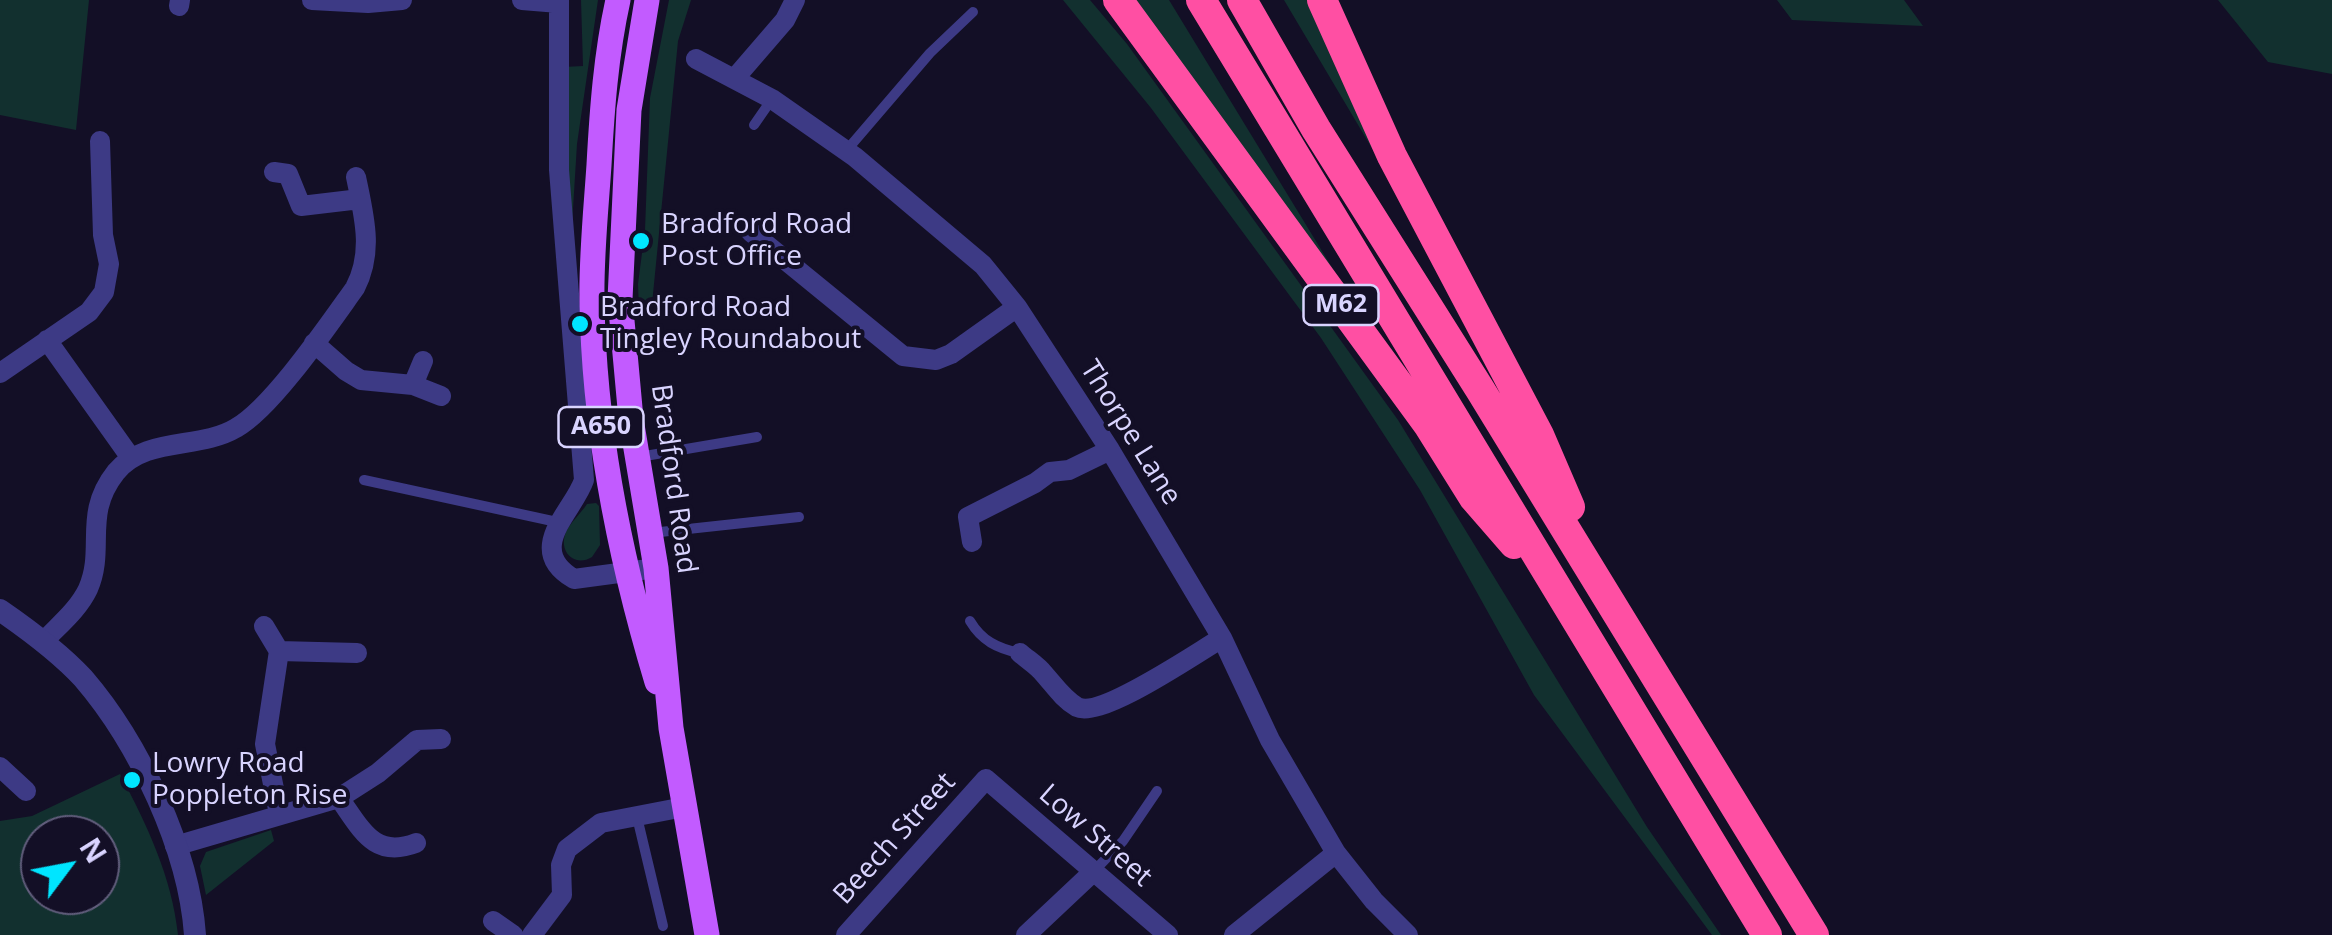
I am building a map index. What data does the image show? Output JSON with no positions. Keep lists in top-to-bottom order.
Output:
{
  "streets": {
    "highway": ["M62"],
    "main road": ["A650", "Bradford Road"],
    "street": ["Thorpe Lane", "Low Street", "Beech Street"]
  },
  "crossings": [
    ["Low Street", "Beech Street"]
  ],
  "places": ["Bradford Road Post Office", "Bradford Road Tingley Roundabout", "Lowry Road Poppleton Rise"],
  "north": "top right"
}
